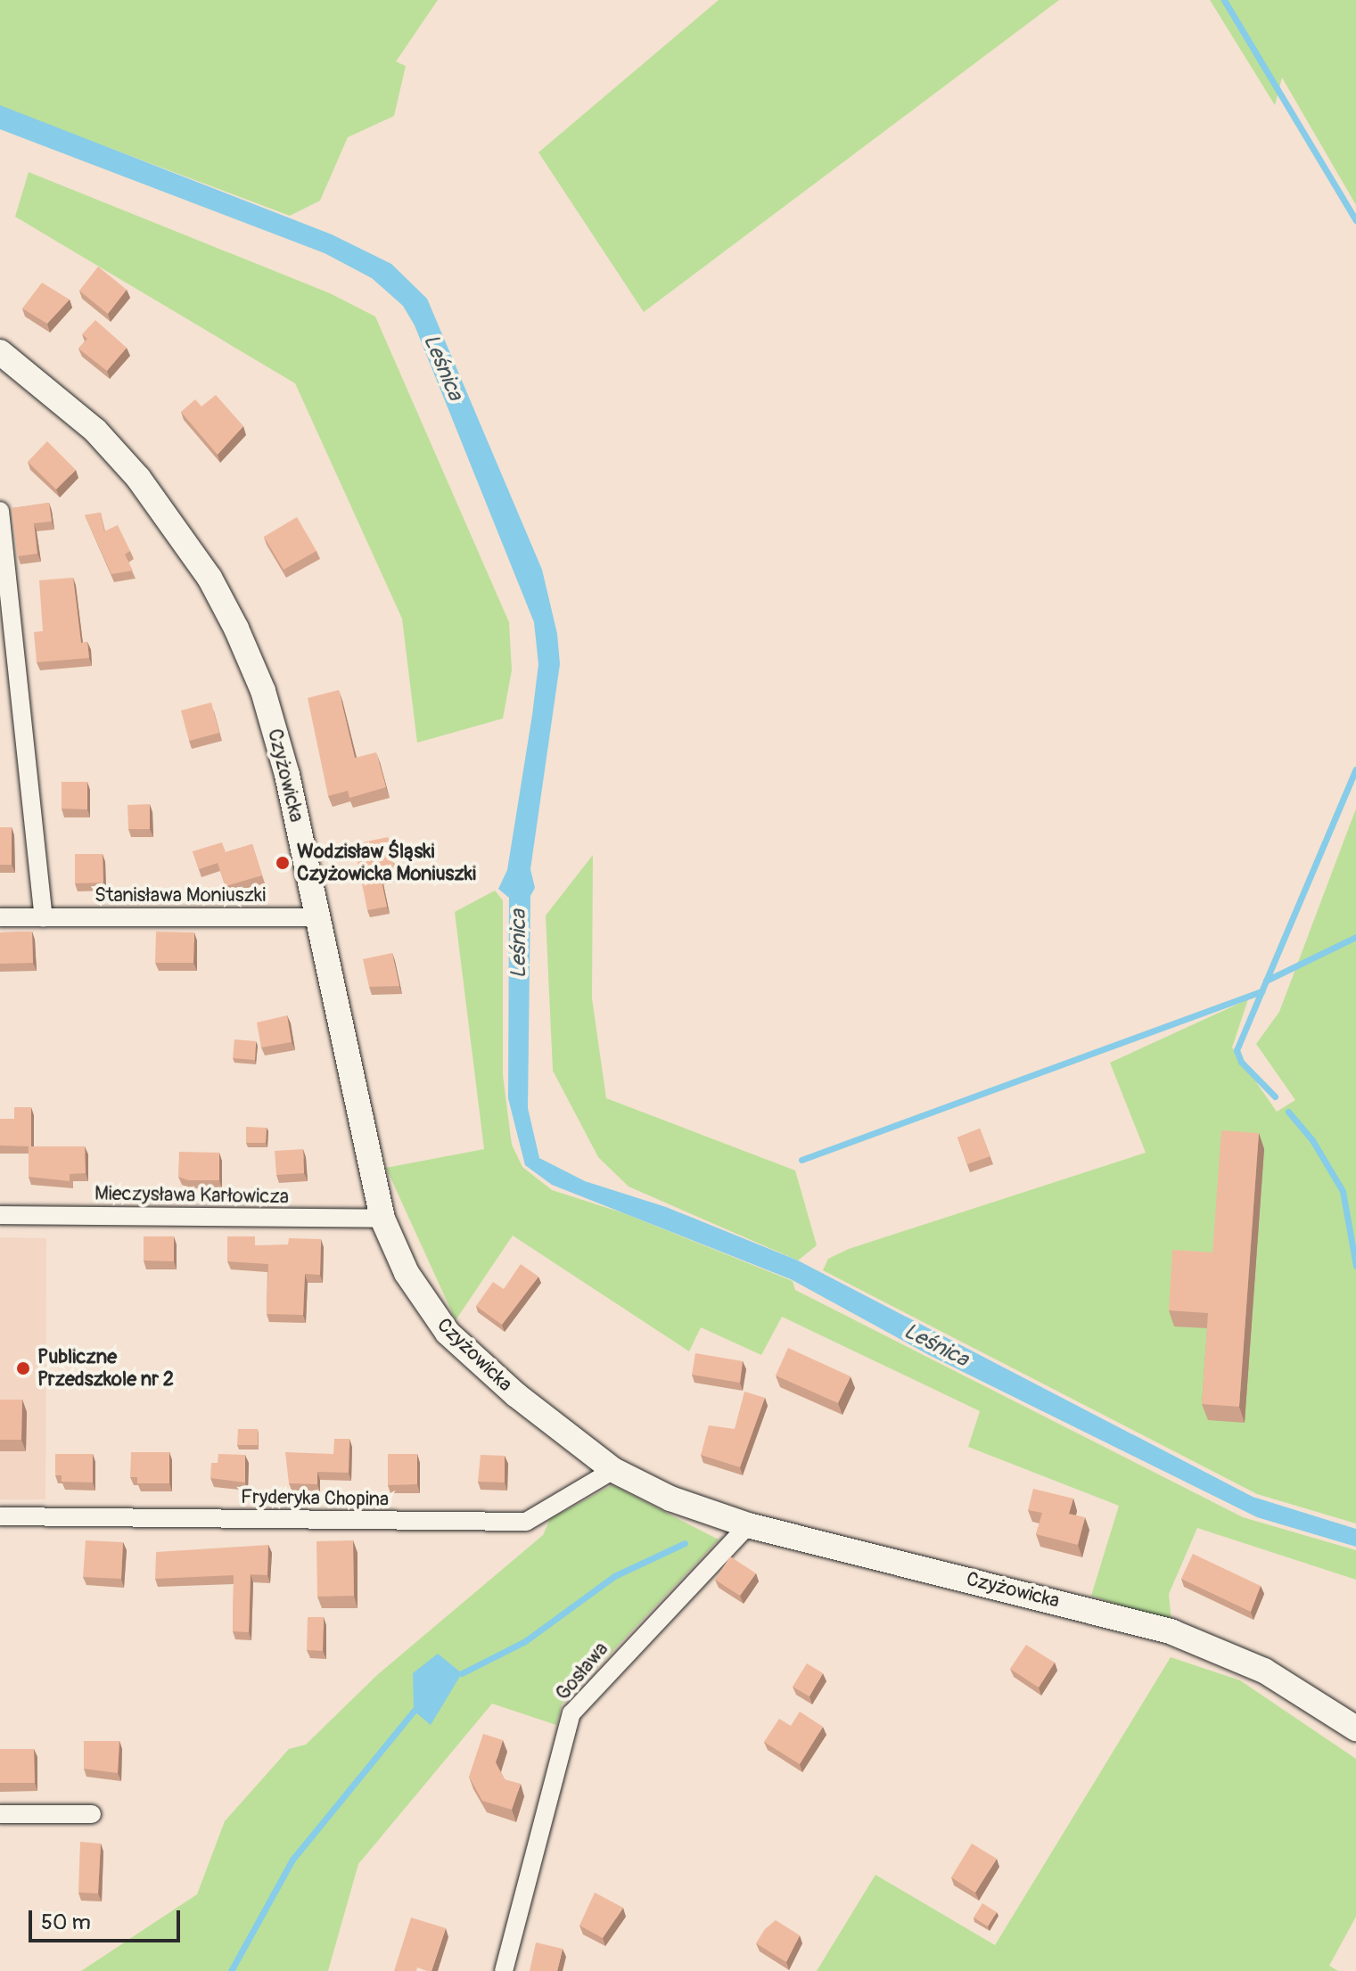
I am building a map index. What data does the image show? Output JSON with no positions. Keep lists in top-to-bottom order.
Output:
{
  "streets": {
    "street": [
      "Czyżowicka",
      "Stanisława Moniuszki",
      "Mieczysława Karłowicza",
      "Fryderyka Chopina",
      "Gosława"
    ]
  },
  "crossings": [
    ["Czyżowicka", "Stanisława Moniuszki"],
    ["Czyżowicka", "Mieczysława Karłowicza"],
    ["Czyżowicka", "Fryderyka Chopina"],
    ["Czyżowicka", "Gosława"]
  ],
  "water": ["Leśnica"],
  "places": ["Wodzisław Śląski Czyżowicka Moniuszki", "Publiczne Przedszkole nr 2"],
  "scale_bar": "50 m"
}
